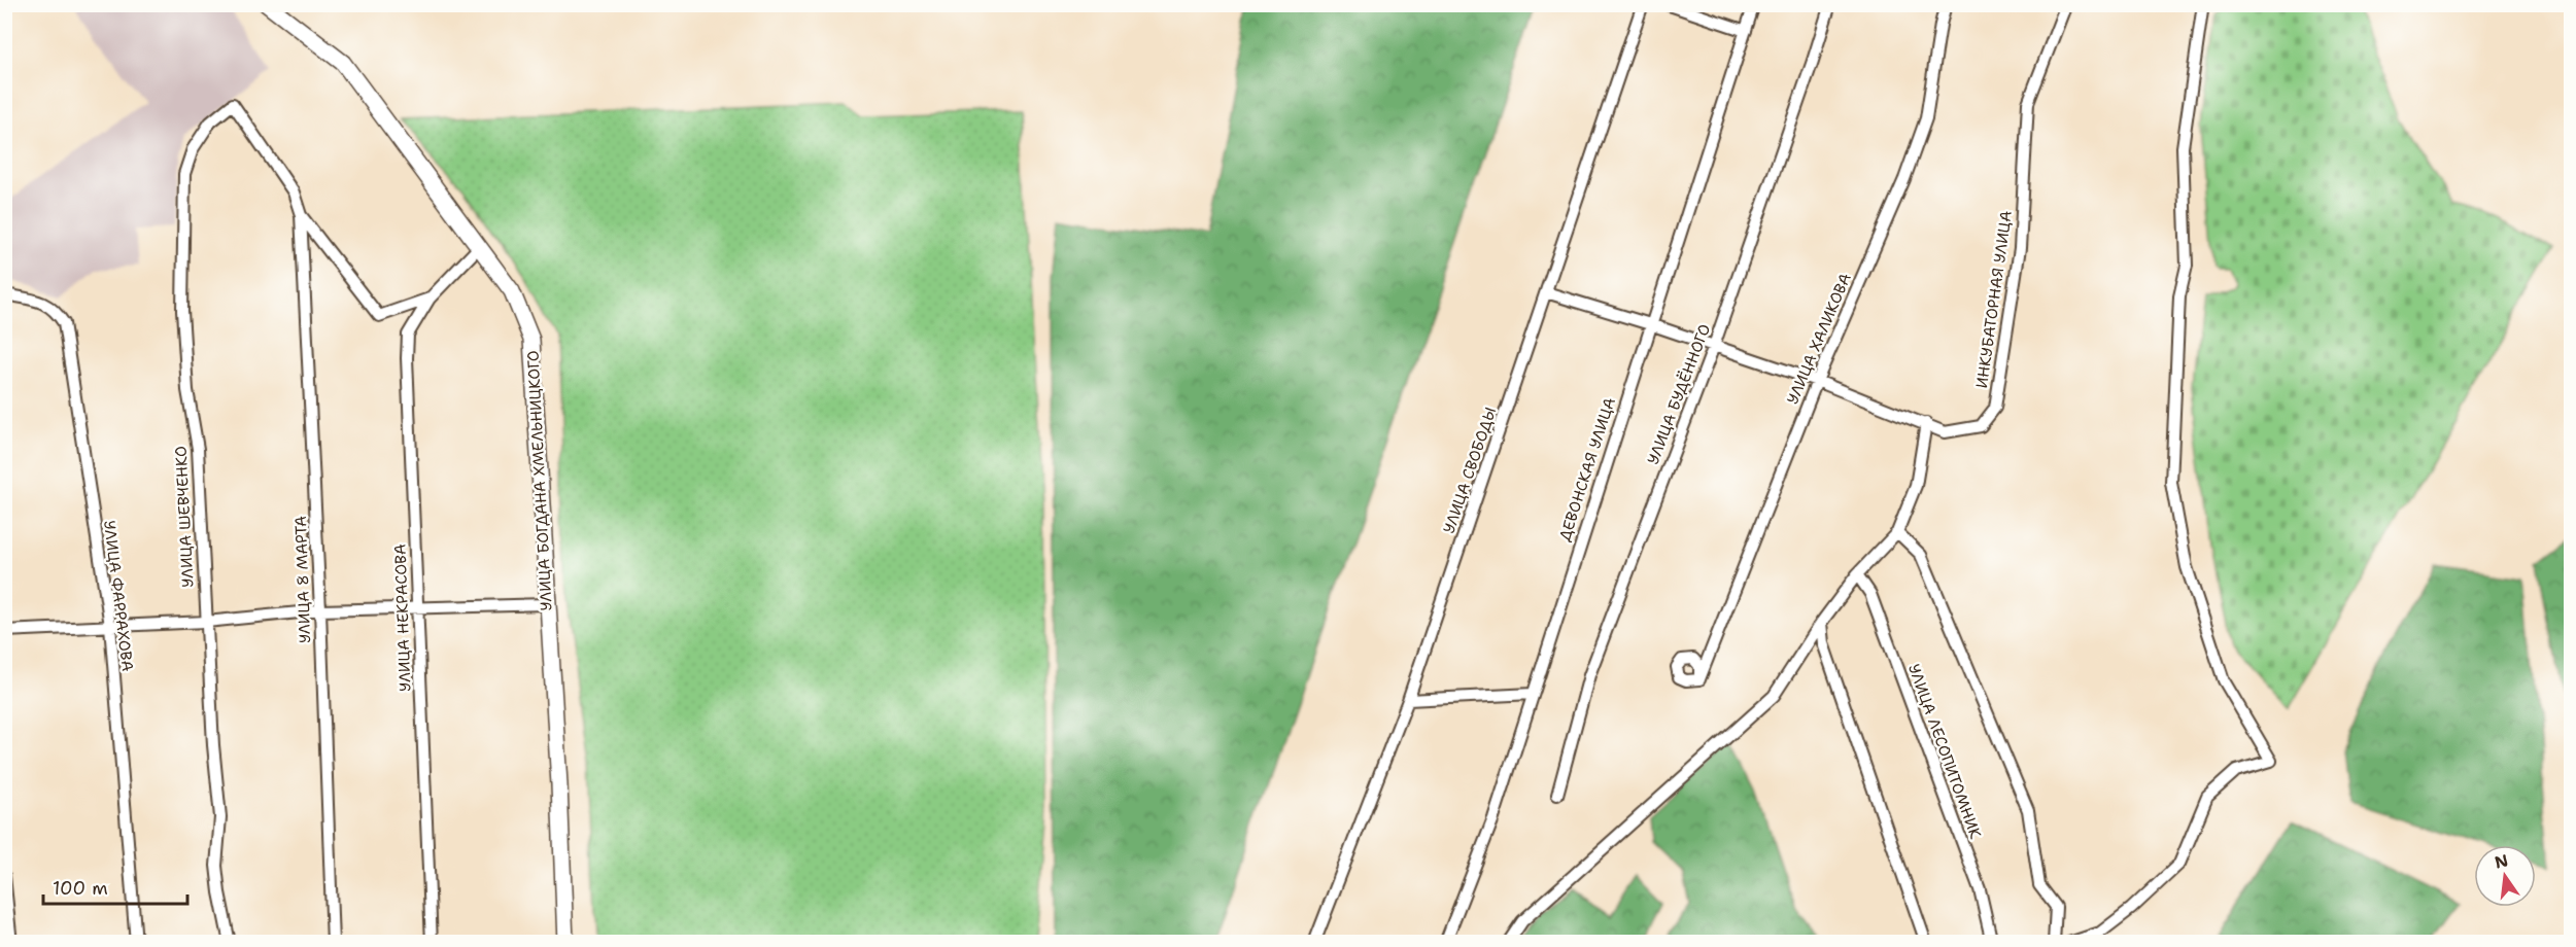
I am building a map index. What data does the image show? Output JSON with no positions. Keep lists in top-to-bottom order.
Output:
{
  "streets": {
    "street": [
      "ИНКУБАТОРНАЯ УЛИЦА",
      "УЛИЦА ХАЛИКОВА",
      "УЛИЦА БУДЁННОГО",
      "ДЕВОНСКАЯ УЛИЦА",
      "УЛИЦА СВОБОДЫ",
      "УЛИЦА БОГДАНА ХМЕЛЬНИЦКОГО",
      "УЛИЦА ШЕВЧЕНКО",
      "УЛИЦА 8 МАРТА",
      "УЛИЦА ФАРРАХОВА",
      "УЛИЦА НЕКРАСОВА",
      "УЛИЦА ЛЕСОПИТОМНИК"
    ]
  },
  "crossings": [
    ["ИНКУБАТОРНАЯ УЛИЦА", "УЛИЦА ХАЛИКОВА"],
    ["ИНКУБАТОРНАЯ УЛИЦА", "УЛИЦА БУДЁННОГО"],
    ["ИНКУБАТОРНАЯ УЛИЦА", "ДЕВОНСКАЯ УЛИЦА"],
    ["ИНКУБАТОРНАЯ УЛИЦА", "УЛИЦА СВОБОДЫ"],
    ["УЛИЦА БОГДАНА ХМЕЛЬНИЦКОГО", "УЛИЦА НЕКРАСОВА"],
    ["УЛИЦА ШЕВЧЕНКО", "УЛИЦА НЕКРАСОВА"],
    ["УЛИЦА 8 МАРТА", "УЛИЦА НЕКРАСОВА"]
  ],
  "scale_bar": "100 m",
  "north": "top"
}
